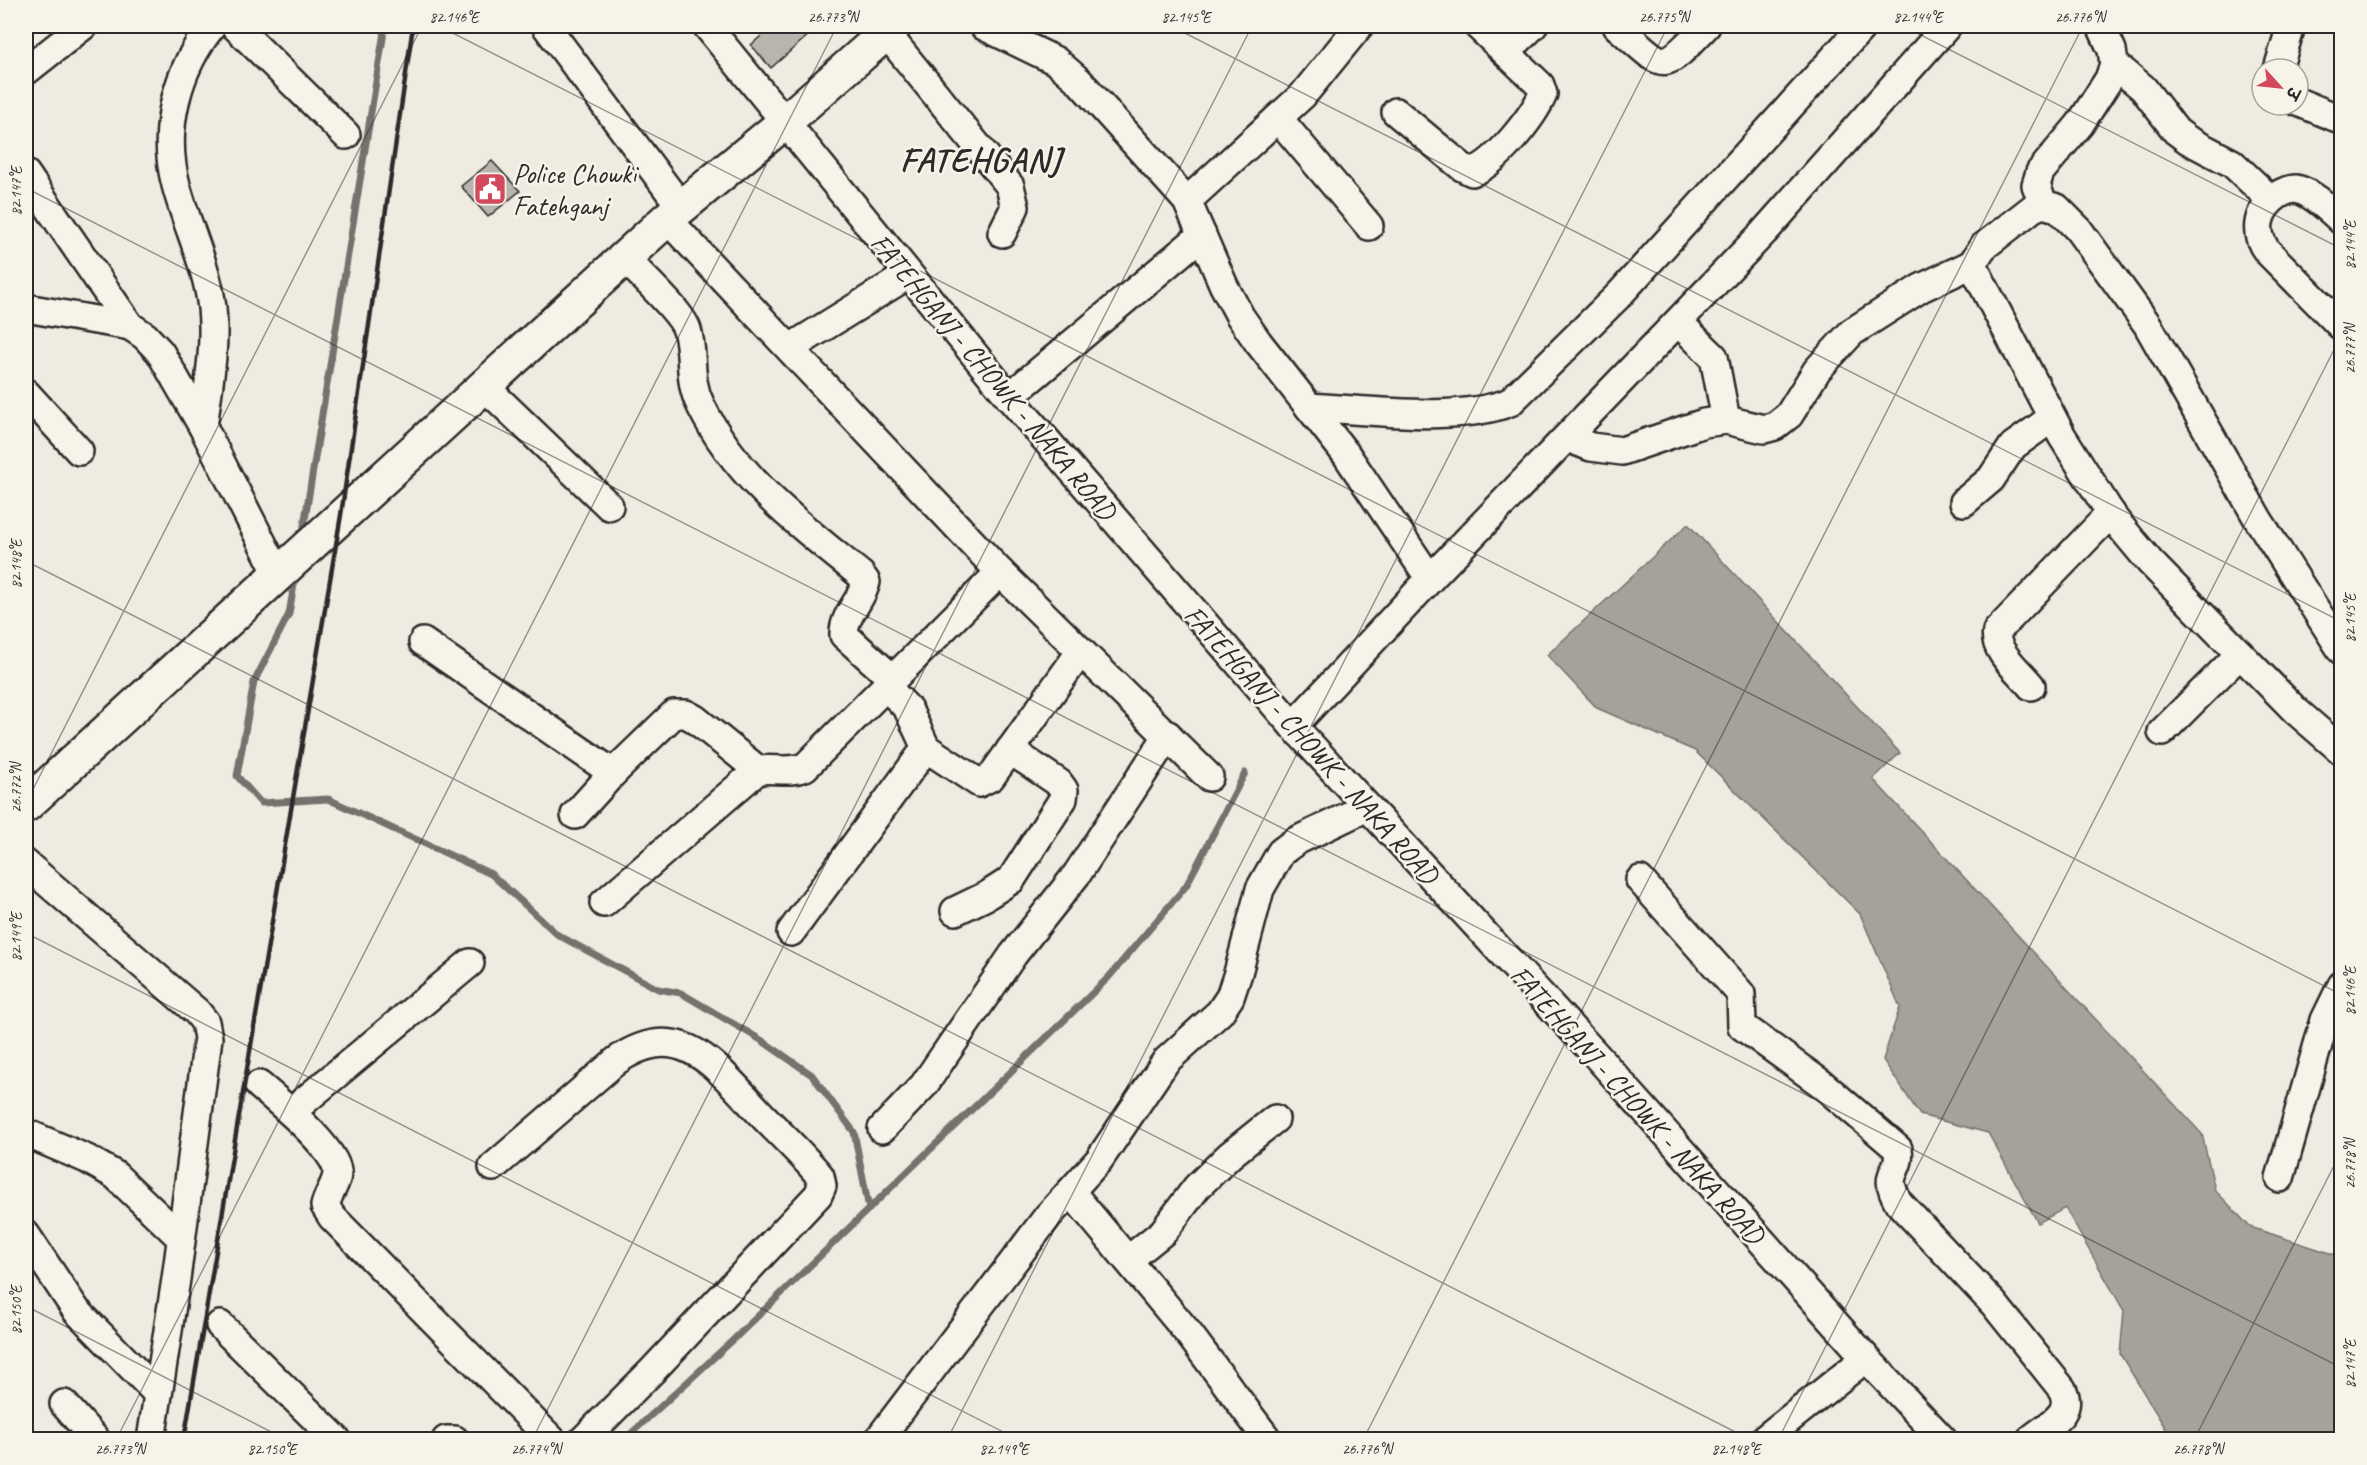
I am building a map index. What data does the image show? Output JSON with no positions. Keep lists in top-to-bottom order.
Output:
{
  "streets": {
    "street": ["FATEHGANJ - CHOWK - NAKA ROAD"]
  },
  "districts": ["FATEHGANJ"],
  "places": {
    "public building": ["Police Chowki Fatehganj"]
  },
  "north": "bottom right",
  "coordinates": [
    "82.146°E",
    "26.773°N",
    "82.145°E",
    "26.775°N",
    "82.144°E",
    "26.776°N",
    "82.147°E",
    "26.777°N",
    "82.148°E",
    "26.772°N",
    "82.149°E",
    "26.778°N",
    "82.150°E",
    "26.774°N"
  ]
}
